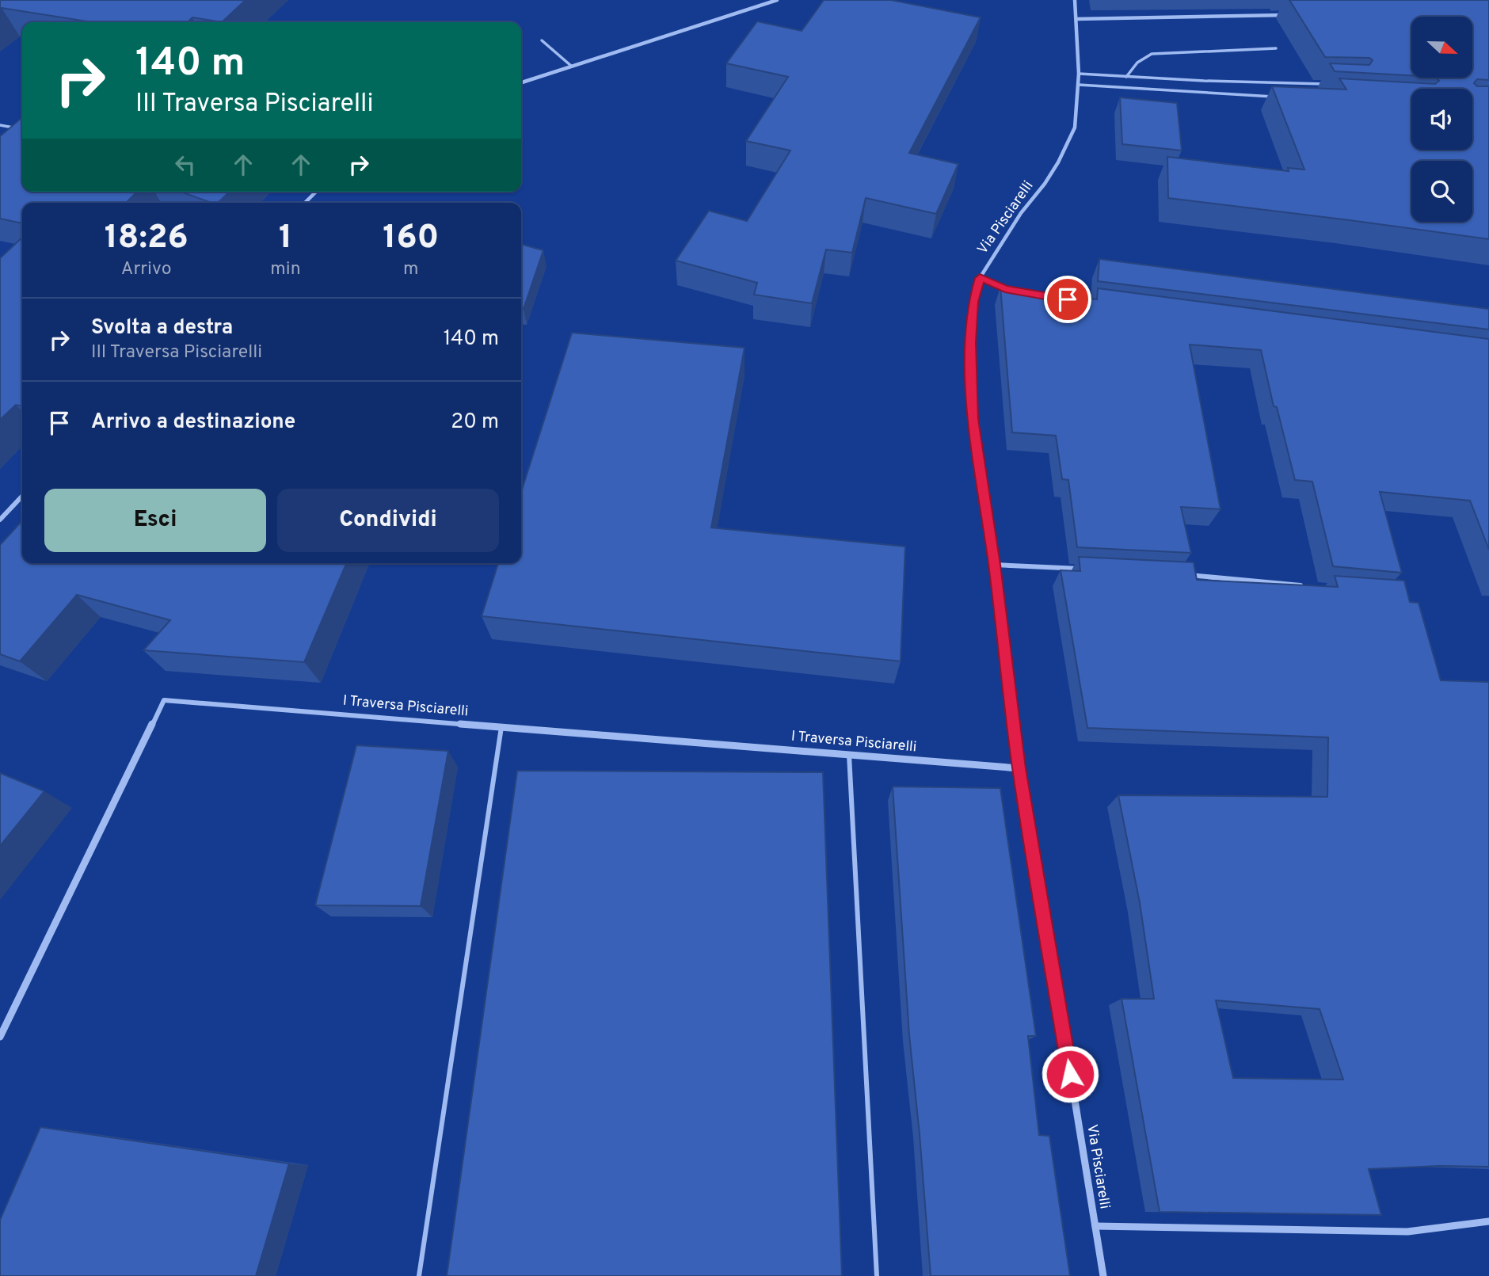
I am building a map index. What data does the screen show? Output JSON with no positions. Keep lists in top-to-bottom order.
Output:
{
  "streets": {
    "street": ["Via Pisciarelli", "I Traversa Pisciarelli"]
  },
  "crossings": [
    ["Via Pisciarelli", "I Traversa Pisciarelli"]
  ],
  "north": "right",
  "page": {
    "turn": ["140 m", "III Traversa Pisciarelli"],
    "eta": [
      "18:26",
      "Arrivo",
      "1",
      "min",
      "160",
      "m"
    ],
    "list": [
      {
        "name": "Svolta a destra",
        "note": "III Traversa Pisciarelli",
        "value": "140 m"
      },
      {
        "name": "Arrivo a destinazione",
        "value": "20 m"
      }
    ],
    "buttons": ["Esci", "Condividi"]
  }
}
